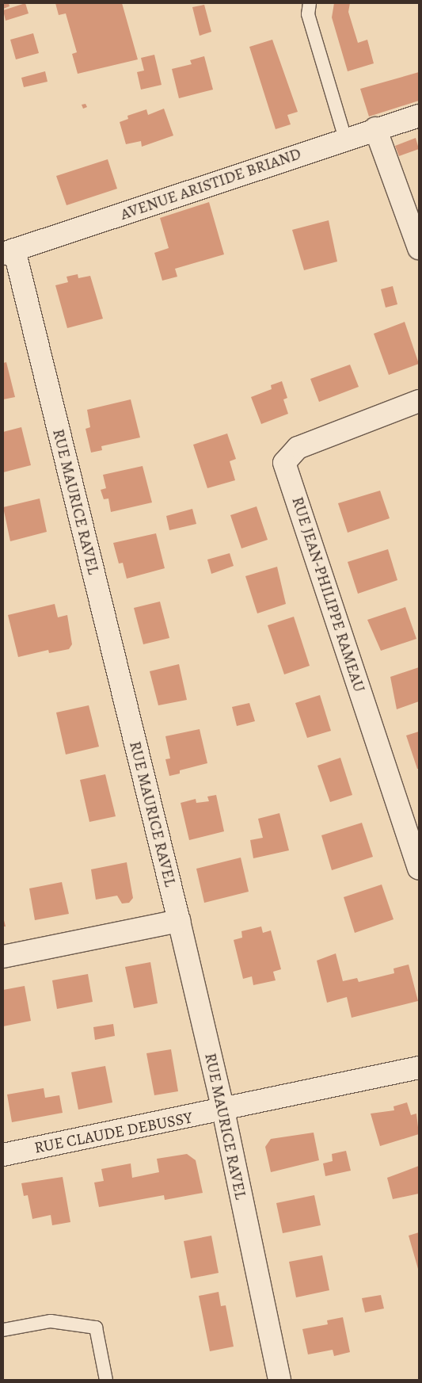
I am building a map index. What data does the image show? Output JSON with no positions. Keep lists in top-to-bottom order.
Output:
{
  "streets": {
    "street": [
      "AVENUE ARISTIDE BRIAND",
      "RUE MAURICE RAVEL",
      "RUE JEAN-PHILIPPE RAMEAU",
      "RUE CLAUDE DEBUSSY"
    ]
  },
  "crossings": [
    ["AVENUE ARISTIDE BRIAND", "RUE MAURICE RAVEL"],
    ["RUE MAURICE RAVEL", "RUE CLAUDE DEBUSSY"]
  ]
}
